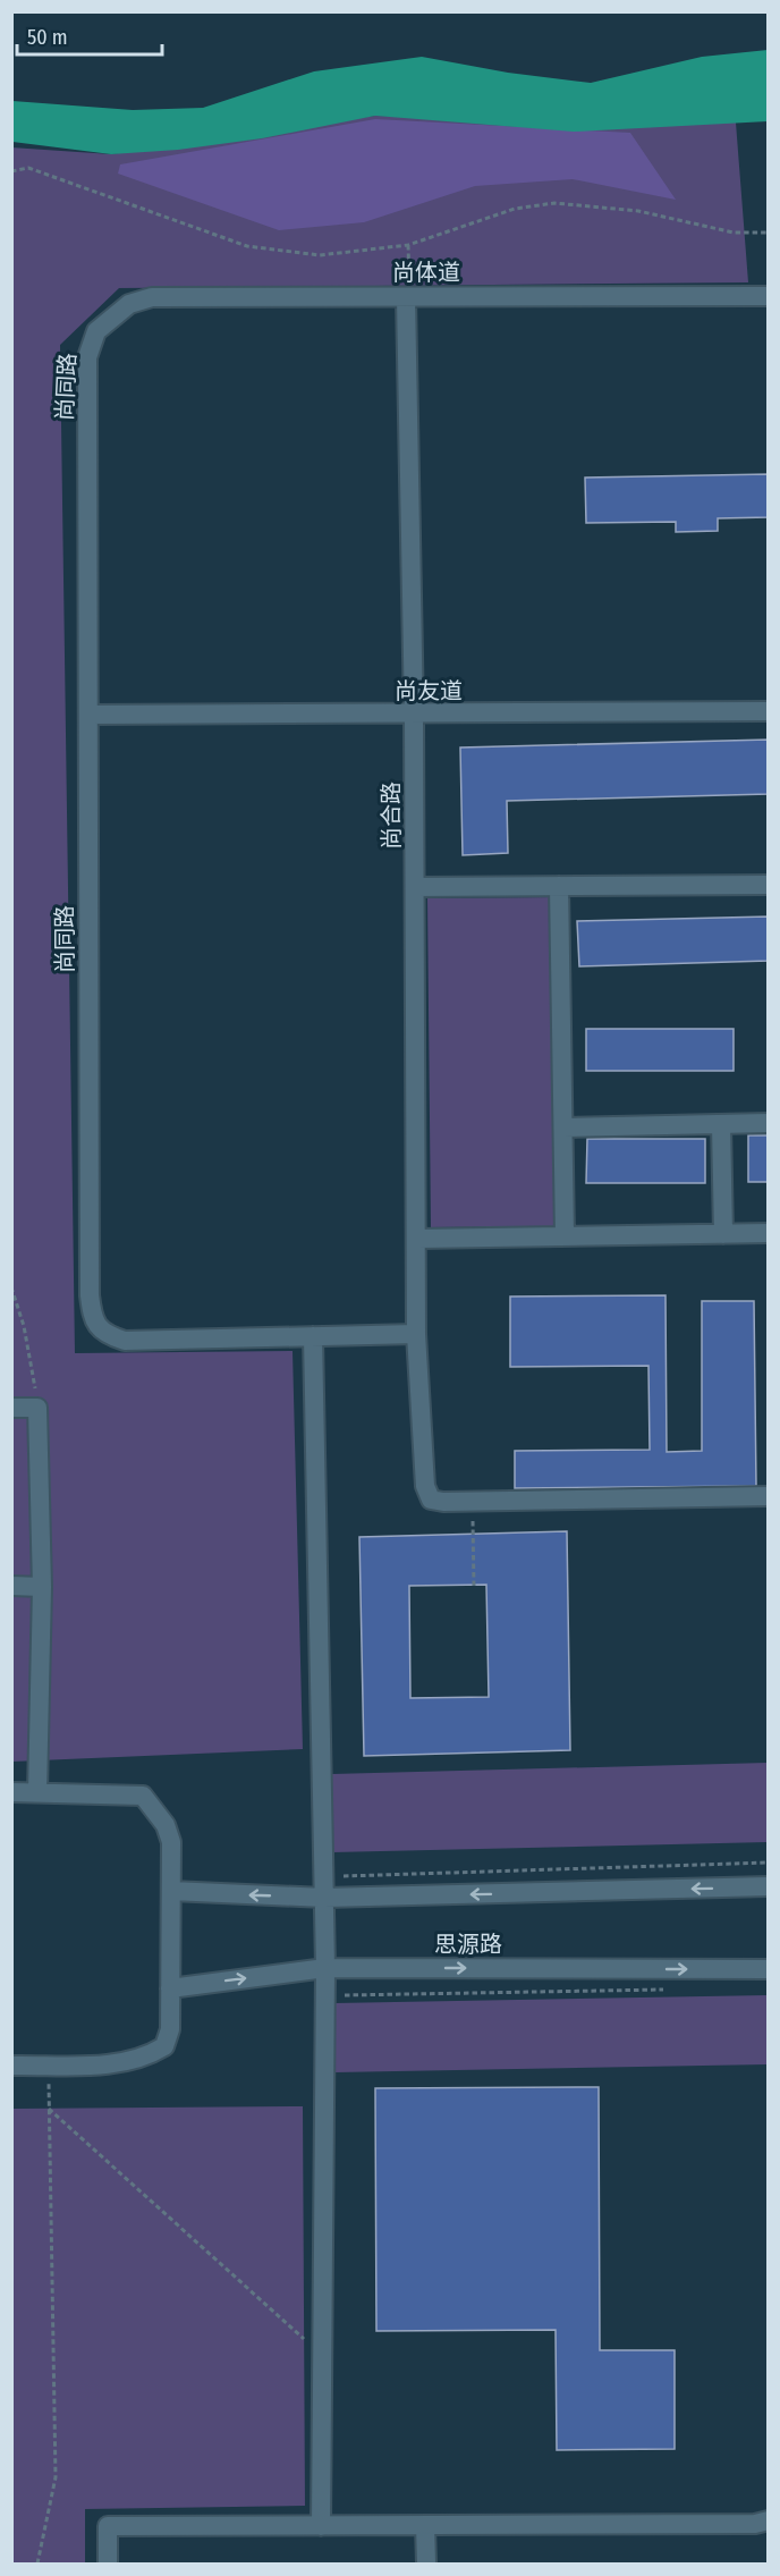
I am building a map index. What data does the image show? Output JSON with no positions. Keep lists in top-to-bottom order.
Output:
{
  "streets": {
    "street": [
      "尚体道",
      "尚同路",
      "尚友道",
      "尚合路",
      "思源路"
    ]
  },
  "crossings": [
    ["尚体道", "尚同路"],
    ["尚体道", "尚合路"],
    ["尚同路", "尚友道"],
    ["尚同路", "尚合路"],
    ["尚友道", "尚合路"]
  ],
  "scale_bar": "50 m"
}
